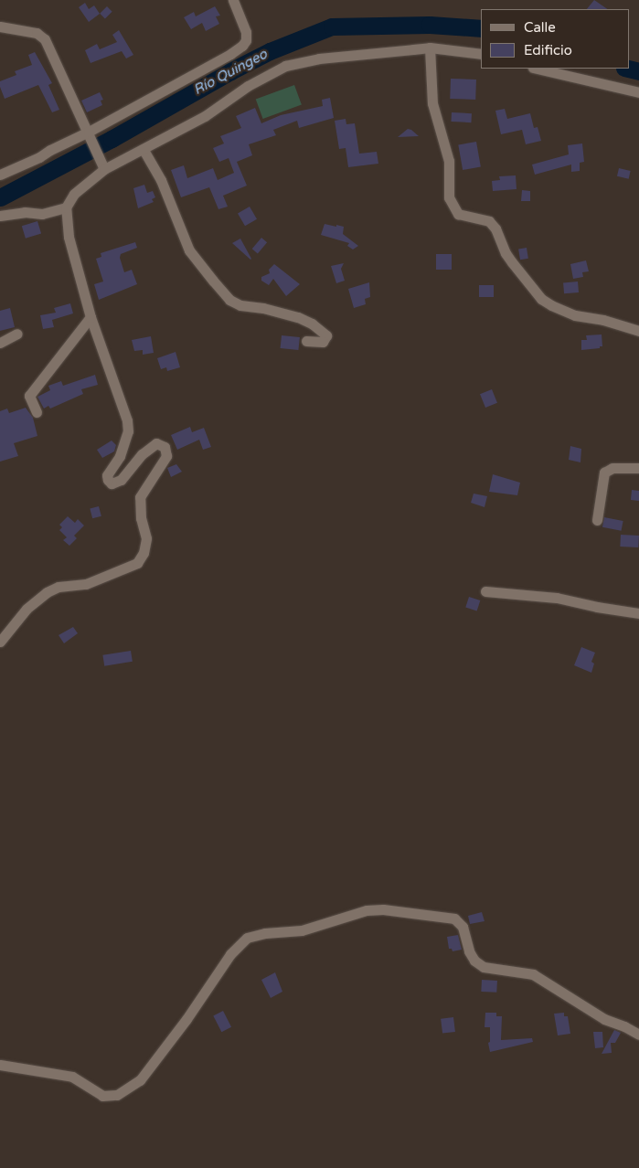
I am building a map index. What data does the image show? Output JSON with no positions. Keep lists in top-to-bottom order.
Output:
{
  "water": ["Río Quingeo"],
  "legend": ["Calle", "Edificio"]
}
